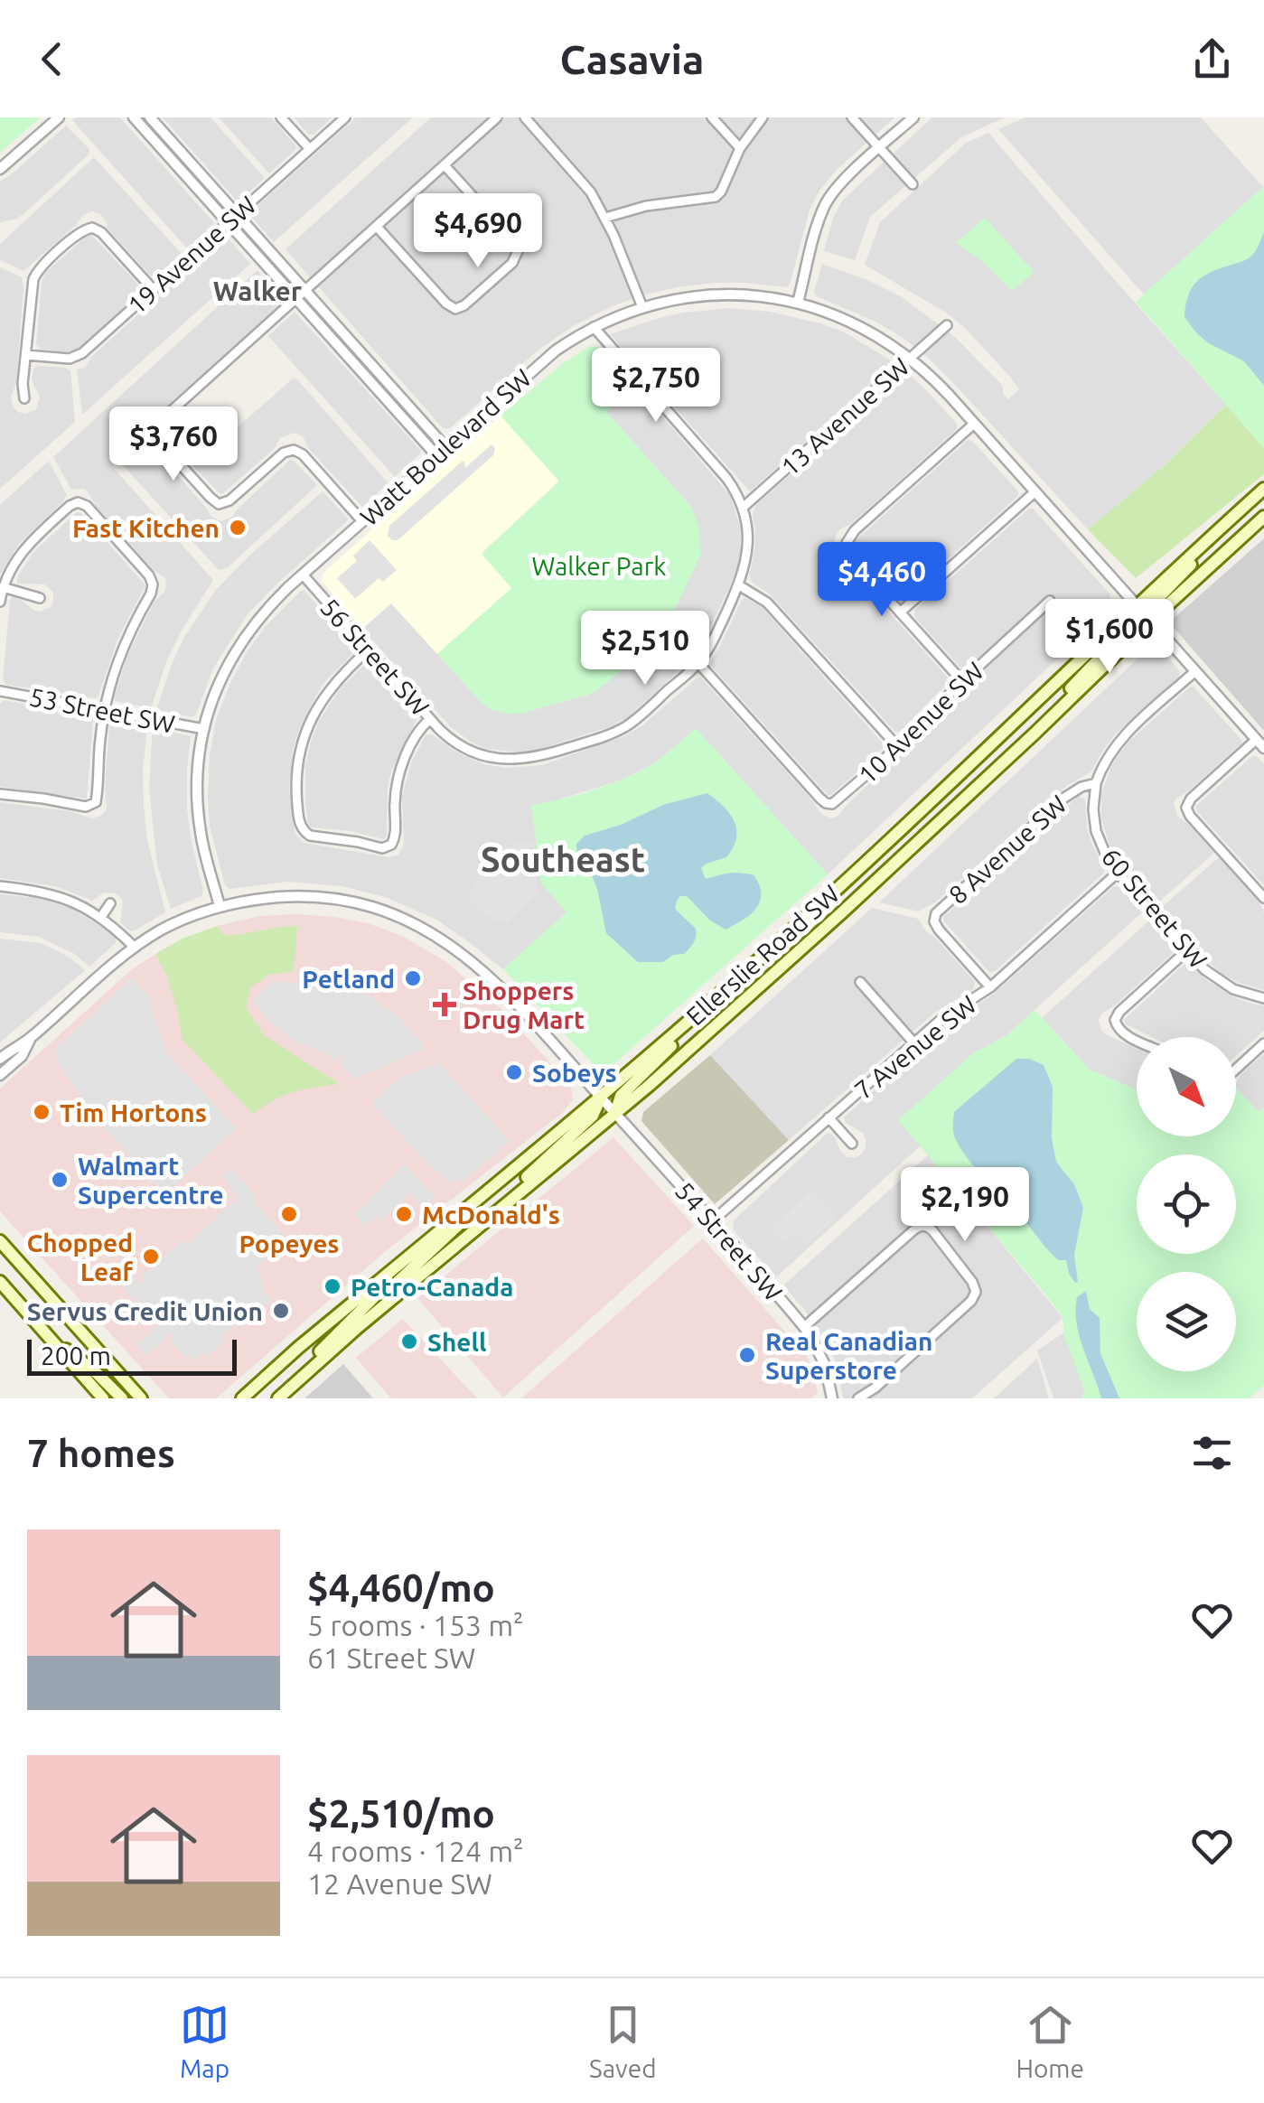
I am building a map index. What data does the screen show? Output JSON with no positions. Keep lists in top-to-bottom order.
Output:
{
  "streets": {
    "main road": ["Ellerslie Road SW"],
    "street": [
      "19 Avenue SW",
      "13 Avenue SW",
      "Watt Boulevard SW",
      "56 Street SW",
      "53 Street SW",
      "10 Avenue SW",
      "8 Avenue SW",
      "60 Street SW",
      "7 Avenue SW",
      "54 Street SW"
    ]
  },
  "crossings": [
    ["13 Avenue SW", "Watt Boulevard SW"],
    ["Watt Boulevard SW", "56 Street SW"],
    ["Watt Boulevard SW", "53 Street SW"],
    ["Watt Boulevard SW", "8 Avenue SW"],
    ["Watt Boulevard SW", "Ellerslie Road SW"],
    ["Watt Boulevard SW", "54 Street SW"],
    ["56 Street SW", "10 Avenue SW"],
    ["8 Avenue SW", "60 Street SW"],
    ["8 Avenue SW", "7 Avenue SW"],
    ["60 Street SW", "7 Avenue SW"],
    ["Ellerslie Road SW", "54 Street SW"],
    ["7 Avenue SW", "54 Street SW"]
  ],
  "districts": ["Walker", "Southeast"],
  "parks": ["Walker Park"],
  "places": {
    "other": [
      "Fast Kitchen",
      "Petland",
      "Sobeys",
      "Tim Hortons",
      "Walmart Supercentre",
      "Popeyes",
      "McDonald's",
      "Chopped Leaf",
      "Petro-Canada",
      "Servus Credit Union",
      "Shell",
      "Real Canadian Superstore"
    ],
    "health": ["Shoppers Drug Mart"]
  },
  "scale_bar": "200 m",
  "north": "bottom right",
  "page": {
    "header": "Casavia",
    "price": [
      "$4,690",
      "$2,750",
      "$3,760",
      "$4,460",
      "$1,600",
      "$2,510",
      "$2,190"
    ],
    "scale": "200 m",
    "heading": "7 homes",
    "list": [
      {
        "name": "$4,460/mo",
        "note": "5 rooms · 153 m² · 61 Street SW"
      },
      {
        "name": "$2,510/mo",
        "note": "4 rooms · 124 m² · 12 Avenue SW"
      }
    ],
    "tabs": ["Map", "Saved", "Home"]
  }
}
